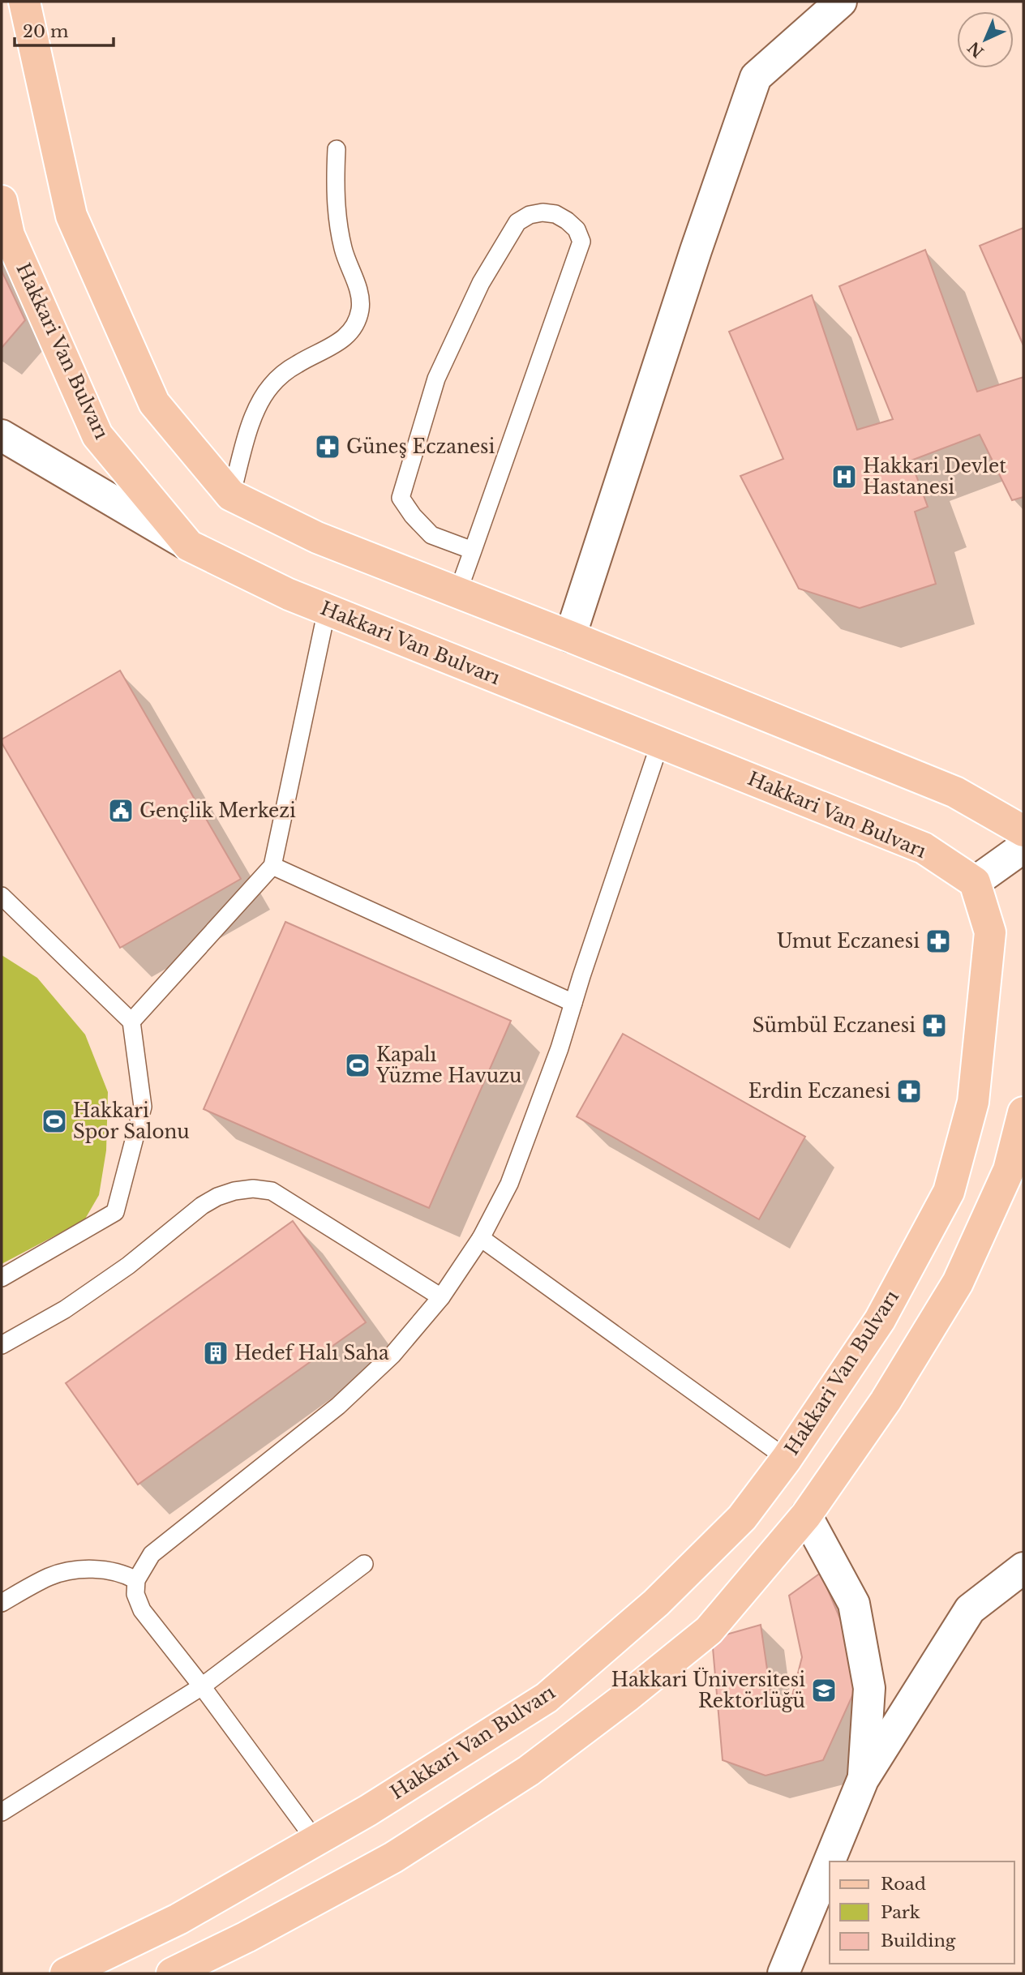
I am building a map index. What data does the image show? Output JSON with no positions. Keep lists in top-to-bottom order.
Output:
{
  "streets": {
    "main road": ["Hakkari Van Bulvarı"]
  },
  "places": {
    "pharmacy": [
      "Güneş Eczanesi",
      "Umut Eczanesi",
      "Sümbül Eczanesi",
      "Erdin Eczanesi"
    ],
    "hospital": ["Hakkari Devlet Hastanesi"],
    "public building": ["Gençlik Merkezi"],
    "sports": ["Kapalı Yüzme Havuzu", "Hakkari Spor Salonu"],
    "building": ["Hedef Halı Saha"],
    "school or university": ["Hakkari Üniversitesi Rektörlüğü"]
  },
  "legend": ["Road", "Park", "Building"],
  "scale_bar": "20 m",
  "north": "bottom left"
}
